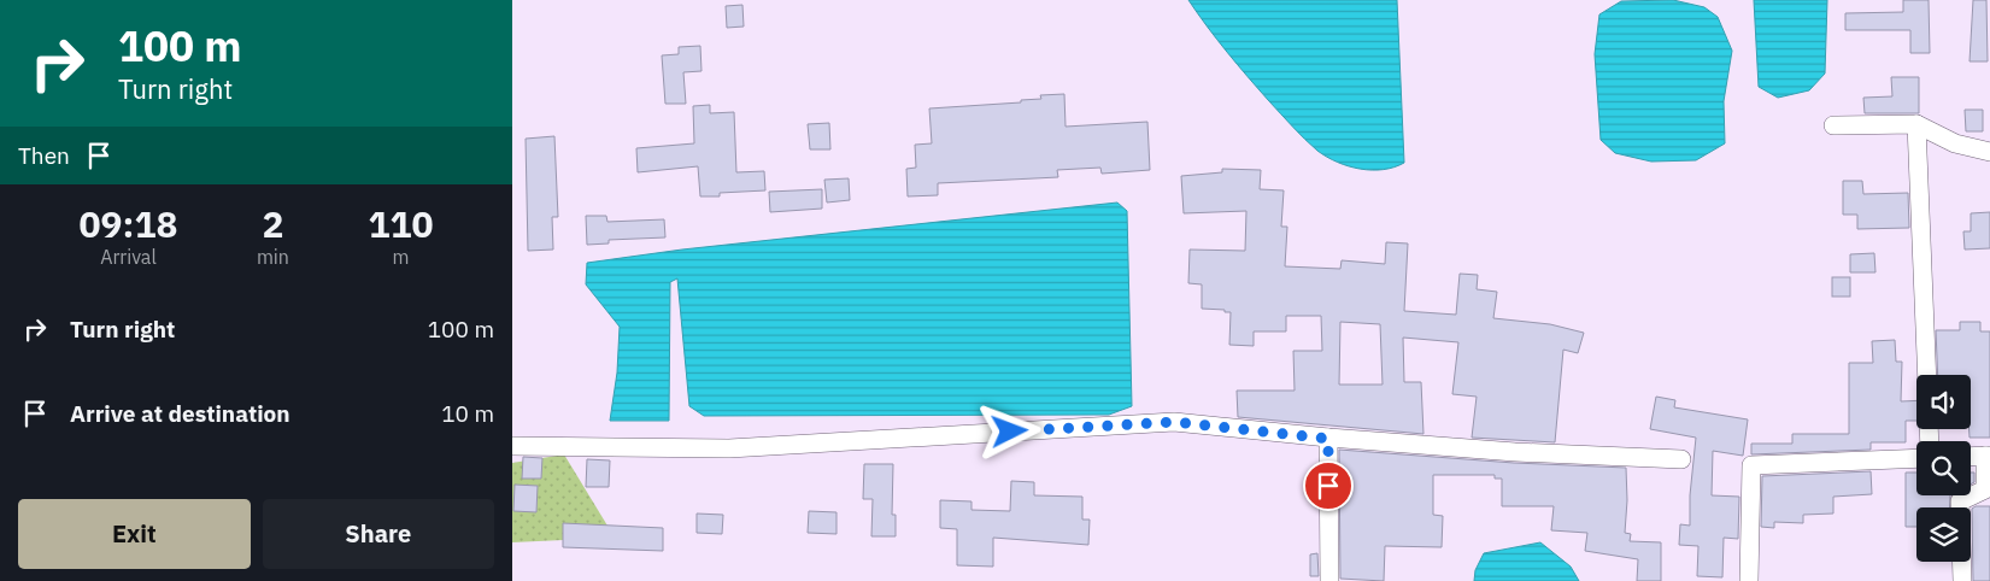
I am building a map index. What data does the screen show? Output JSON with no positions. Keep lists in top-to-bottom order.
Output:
{
  "page": {
    "turn": ["100 m", "Turn right"],
    "then": "Then",
    "eta": [
      "09:18",
      "Arrival",
      "2",
      "min",
      "110",
      "m"
    ],
    "list": [
      {
        "name": "Turn right",
        "value": "100 m"
      },
      {
        "name": "Arrive at destination",
        "value": "10 m"
      }
    ],
    "buttons": ["Exit", "Share"]
  }
}
